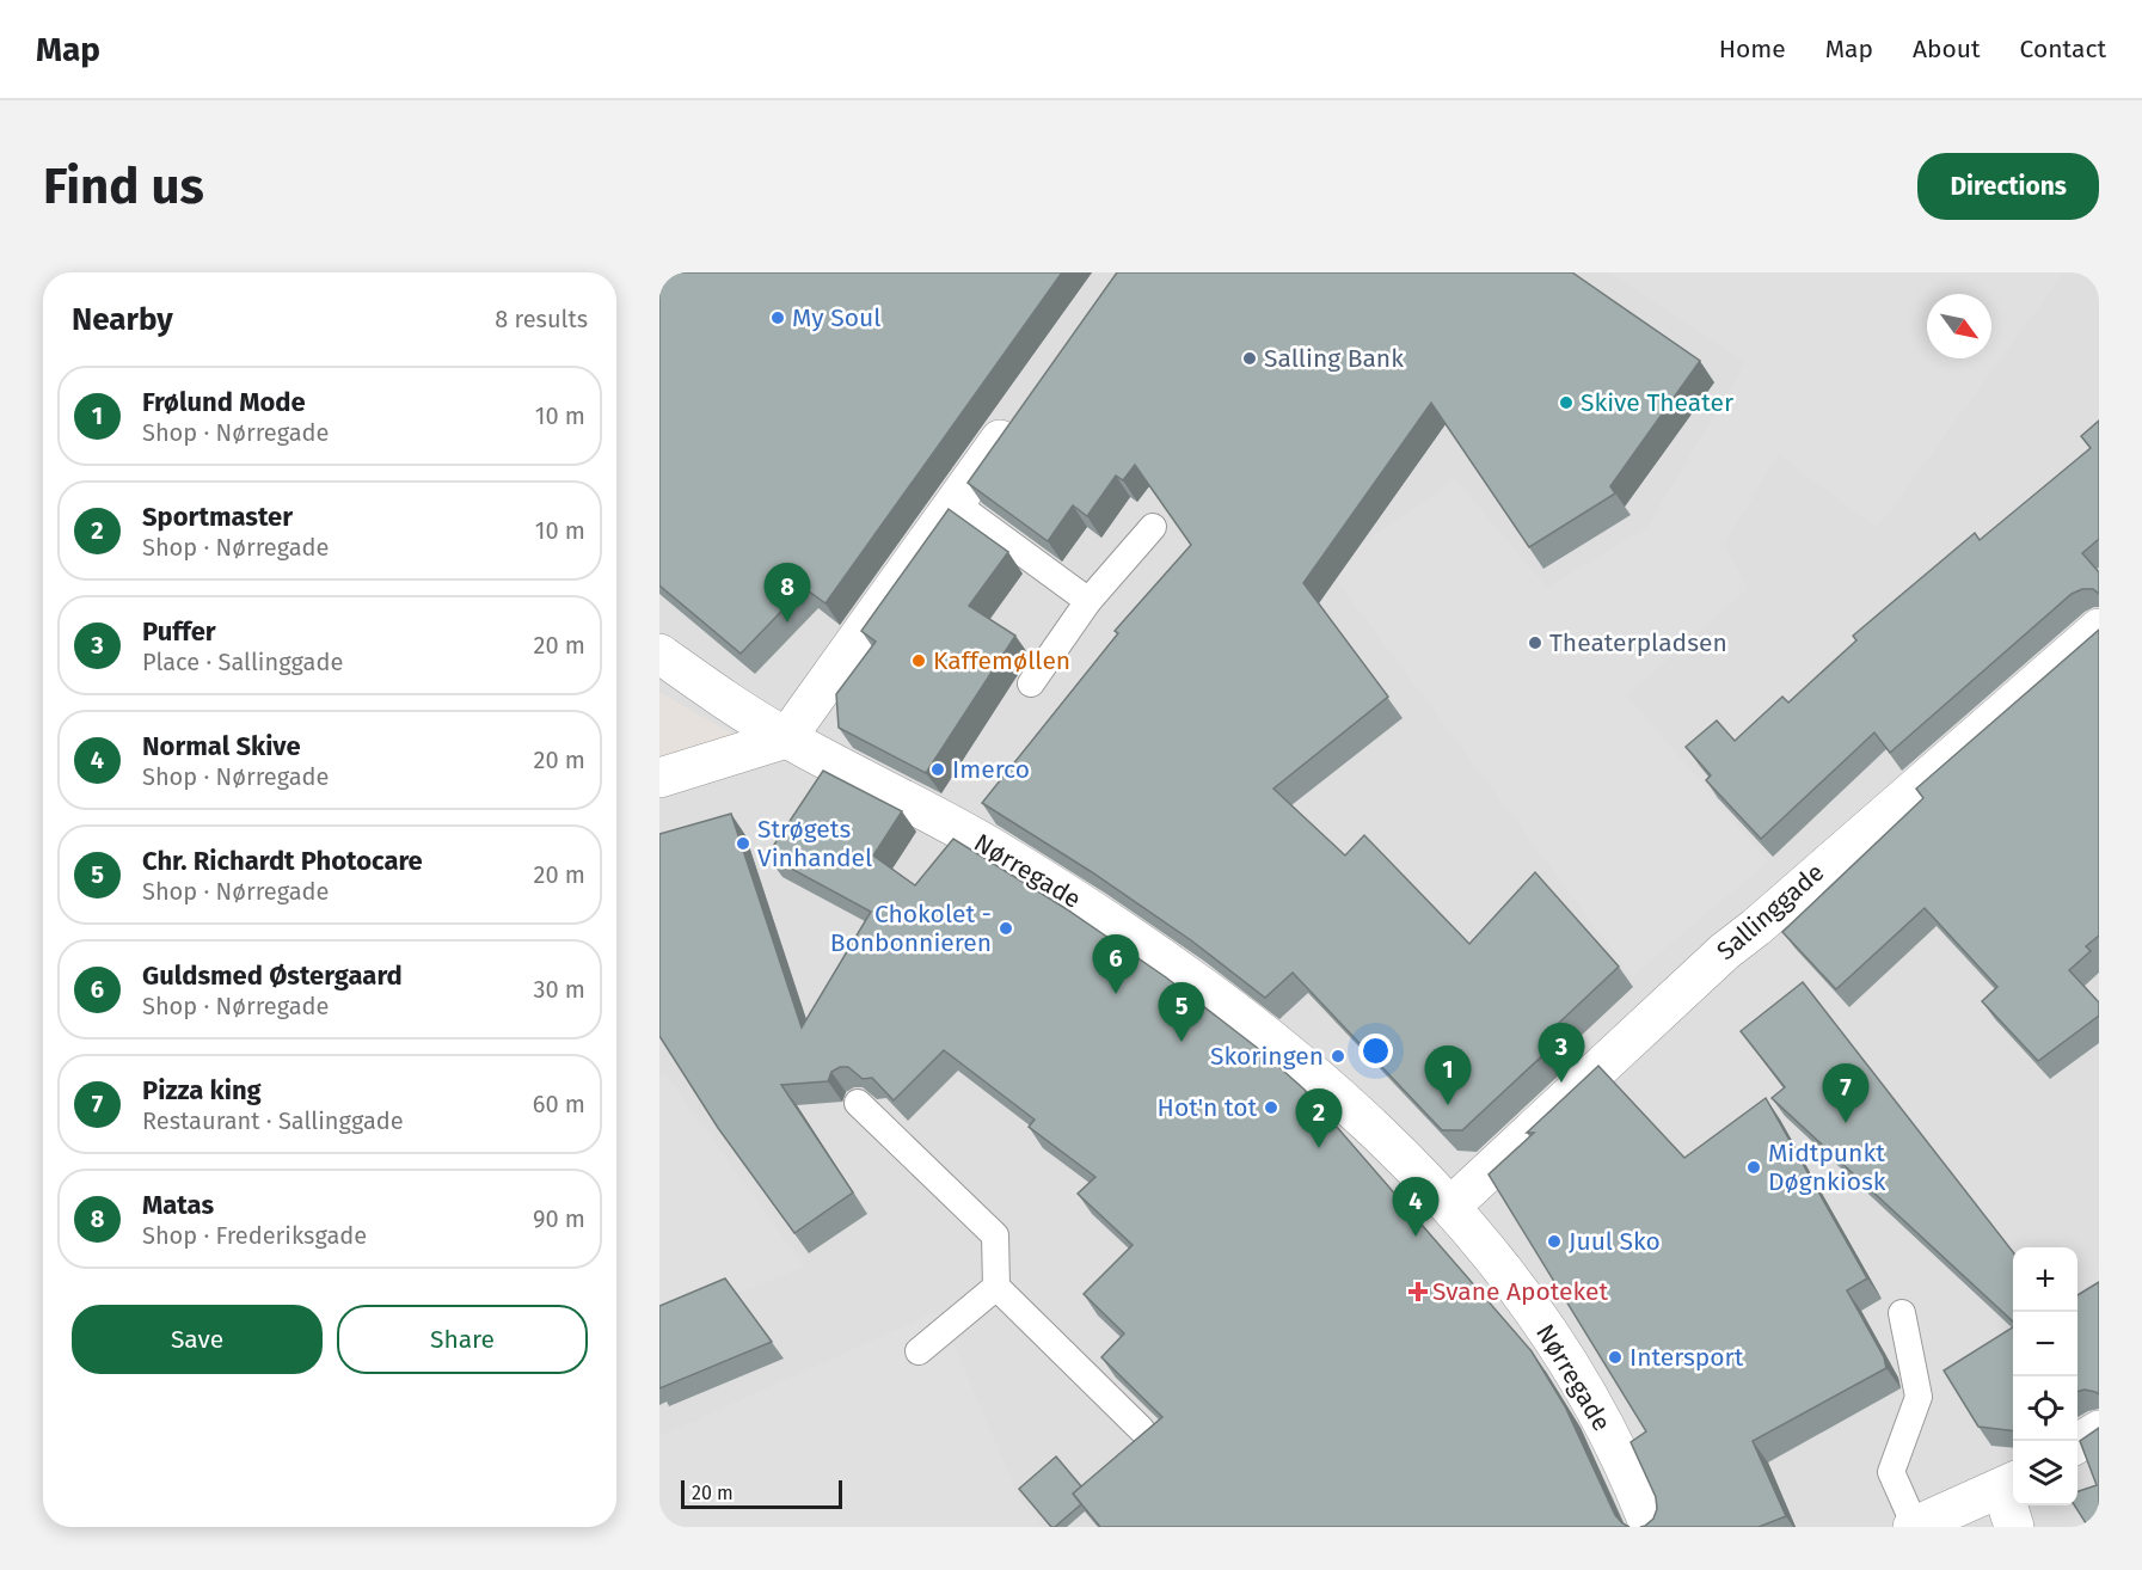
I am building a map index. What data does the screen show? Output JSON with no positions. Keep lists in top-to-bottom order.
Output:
{
  "streets": {
    "street": ["Nørregade", "Sallinggade"]
  },
  "crossings": [
    ["Nørregade", "Sallinggade"]
  ],
  "places": {
    "other": [
      "My Soul",
      "Salling Bank",
      "Skive Theater",
      "Theaterpladsen",
      "Kaffemøllen",
      "Imerco",
      "Strøgets Vinhandel",
      "Chokolet - Bonbonnieren",
      "Skoringen",
      "Hot'n tot",
      "Midtpunkt Døgnkiosk",
      "Juul Sko",
      "Intersport"
    ],
    "health": ["Svane Apoteket"]
  },
  "scale_bar": "20 m",
  "north": "bottom right",
  "page": {
    "header": "Map",
    "nav": [
      "Home",
      "Map",
      "About",
      "Contact"
    ],
    "buttons": [
      "Directions",
      ["Save", "Share"]
    ],
    "title": "Find us",
    "heading": ["Nearby", "8 results"],
    "list": [
      {
        "mark": "1",
        "name": "Frølund Mode",
        "note": "Shop · Nørregade",
        "value": "10 m"
      },
      {
        "mark": "2",
        "name": "Sportmaster",
        "note": "Shop · Nørregade",
        "value": "10 m"
      },
      {
        "mark": "3",
        "name": "Puffer",
        "note": "Place · Sallinggade",
        "value": "20 m"
      },
      {
        "mark": "4",
        "name": "Normal Skive",
        "note": "Shop · Nørregade",
        "value": "20 m"
      },
      {
        "mark": "5",
        "name": "Chr. Richardt Photocare",
        "note": "Shop · Nørregade",
        "value": "20 m"
      },
      {
        "mark": "6",
        "name": "Guldsmed Østergaard",
        "note": "Shop · Nørregade",
        "value": "30 m"
      },
      {
        "mark": "7",
        "name": "Pizza king",
        "note": "Restaurant · Sallinggade",
        "value": "60 m"
      },
      {
        "mark": "8",
        "name": "Matas",
        "note": "Shop · Frederiksgade",
        "value": "90 m"
      }
    ],
    "pins": [
      "8",
      "6",
      "5",
      "3",
      "1",
      "7",
      "2",
      "4"
    ],
    "map_buttons": ["+", "−"],
    "scale": "20 m"
  }
}
